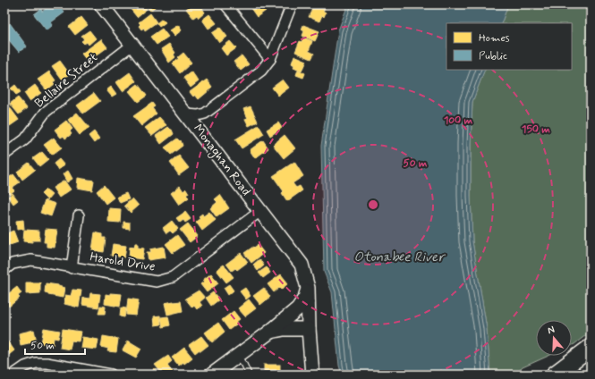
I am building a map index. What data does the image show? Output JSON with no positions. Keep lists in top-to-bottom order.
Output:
{
  "streets": {
    "street": ["Bellaire Street", "Monaghan Road", "Harold Drive"]
  },
  "crossings": [
    ["Bellaire Street", "Monaghan Road"],
    ["Monaghan Road", "Harold Drive"]
  ],
  "water": ["Otonabee River"],
  "legend": ["Homes", "Public"],
  "scale_bar": "50 m",
  "north": "top",
  "rings": ["100 m", "150 m", "50 m"]
}
